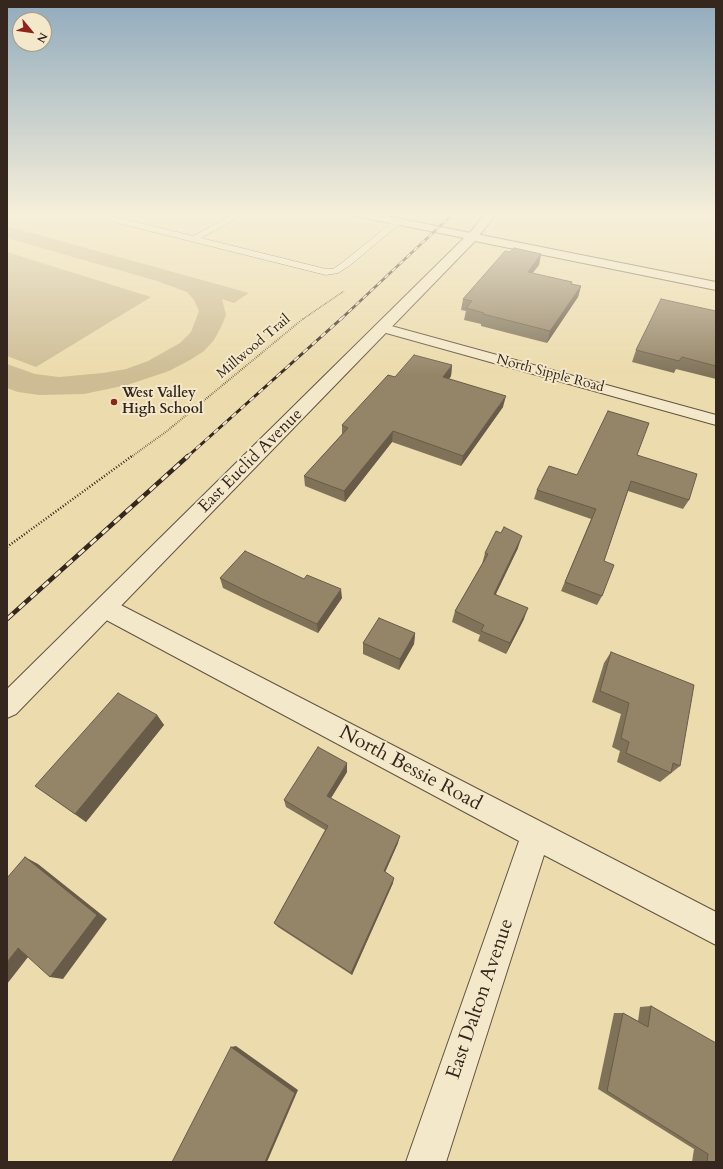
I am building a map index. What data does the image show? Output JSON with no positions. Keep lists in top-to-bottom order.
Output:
{
  "streets": {
    "street": [
      "North Sipple Road",
      "East Euclid Avenue",
      "North Bessie Road",
      "East Dalton Avenue"
    ],
    "path": ["Millwood Trail"]
  },
  "crossings": [
    ["North Sipple Road", "East Euclid Avenue"],
    ["East Euclid Avenue", "North Bessie Road"],
    ["North Bessie Road", "East Dalton Avenue"]
  ],
  "places": ["West Valley High School"],
  "north": "bottom right"
}
